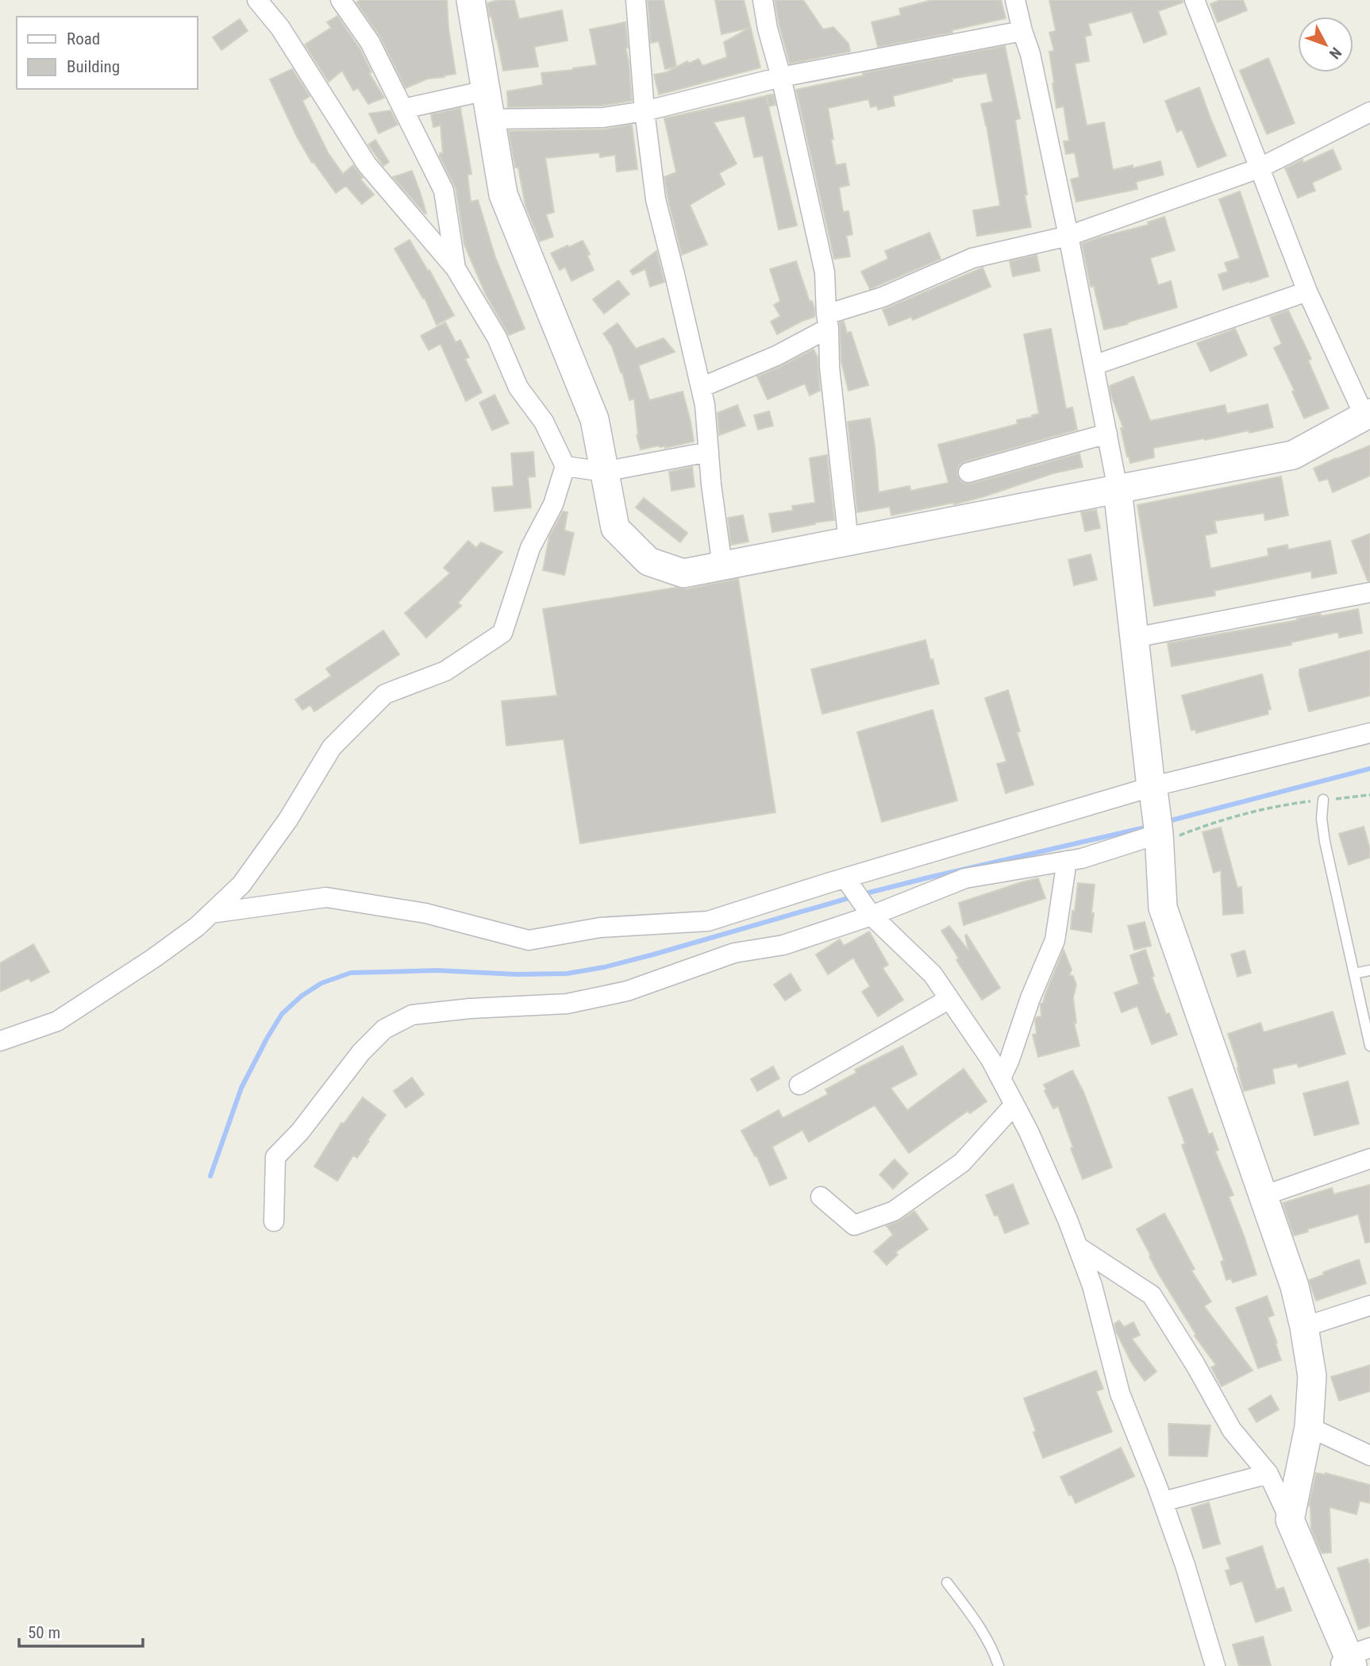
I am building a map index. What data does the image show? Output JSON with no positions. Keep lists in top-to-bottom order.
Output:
{
  "legend": ["Road", "Building"],
  "scale_bar": "50 m",
  "north": "bottom right"
}
